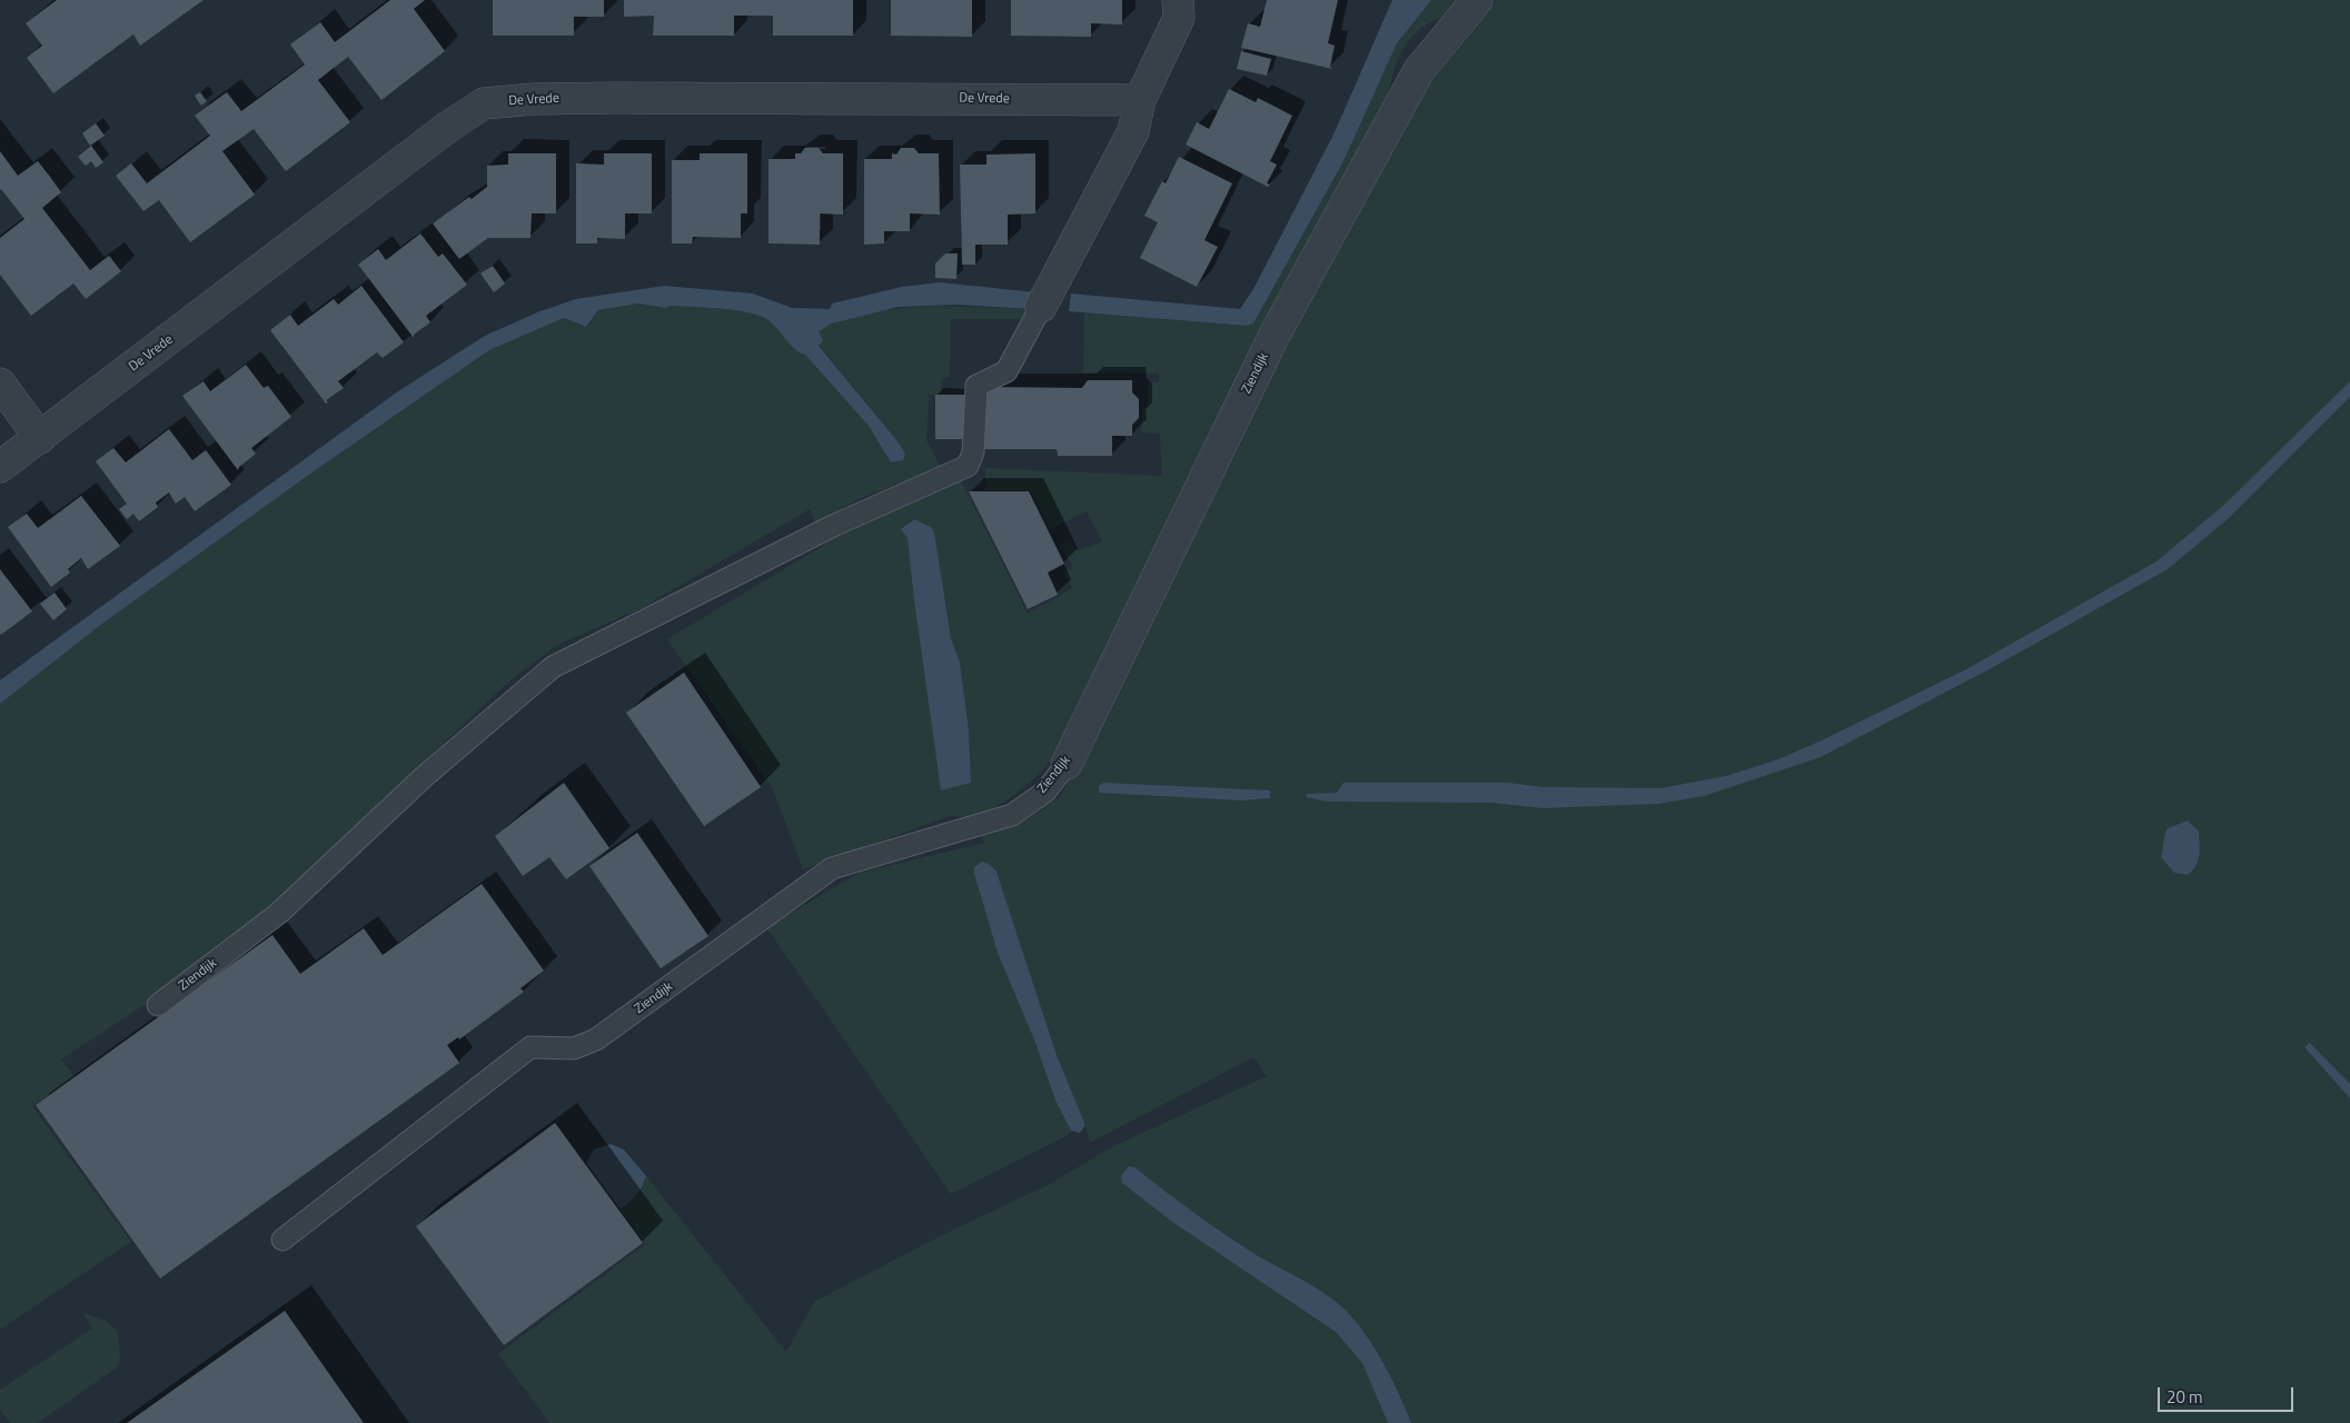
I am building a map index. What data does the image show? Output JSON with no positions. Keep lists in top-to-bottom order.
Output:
{
  "streets": {
    "street": ["De Vrede", "Ziendijk"]
  },
  "scale_bar": "20 m"
}
